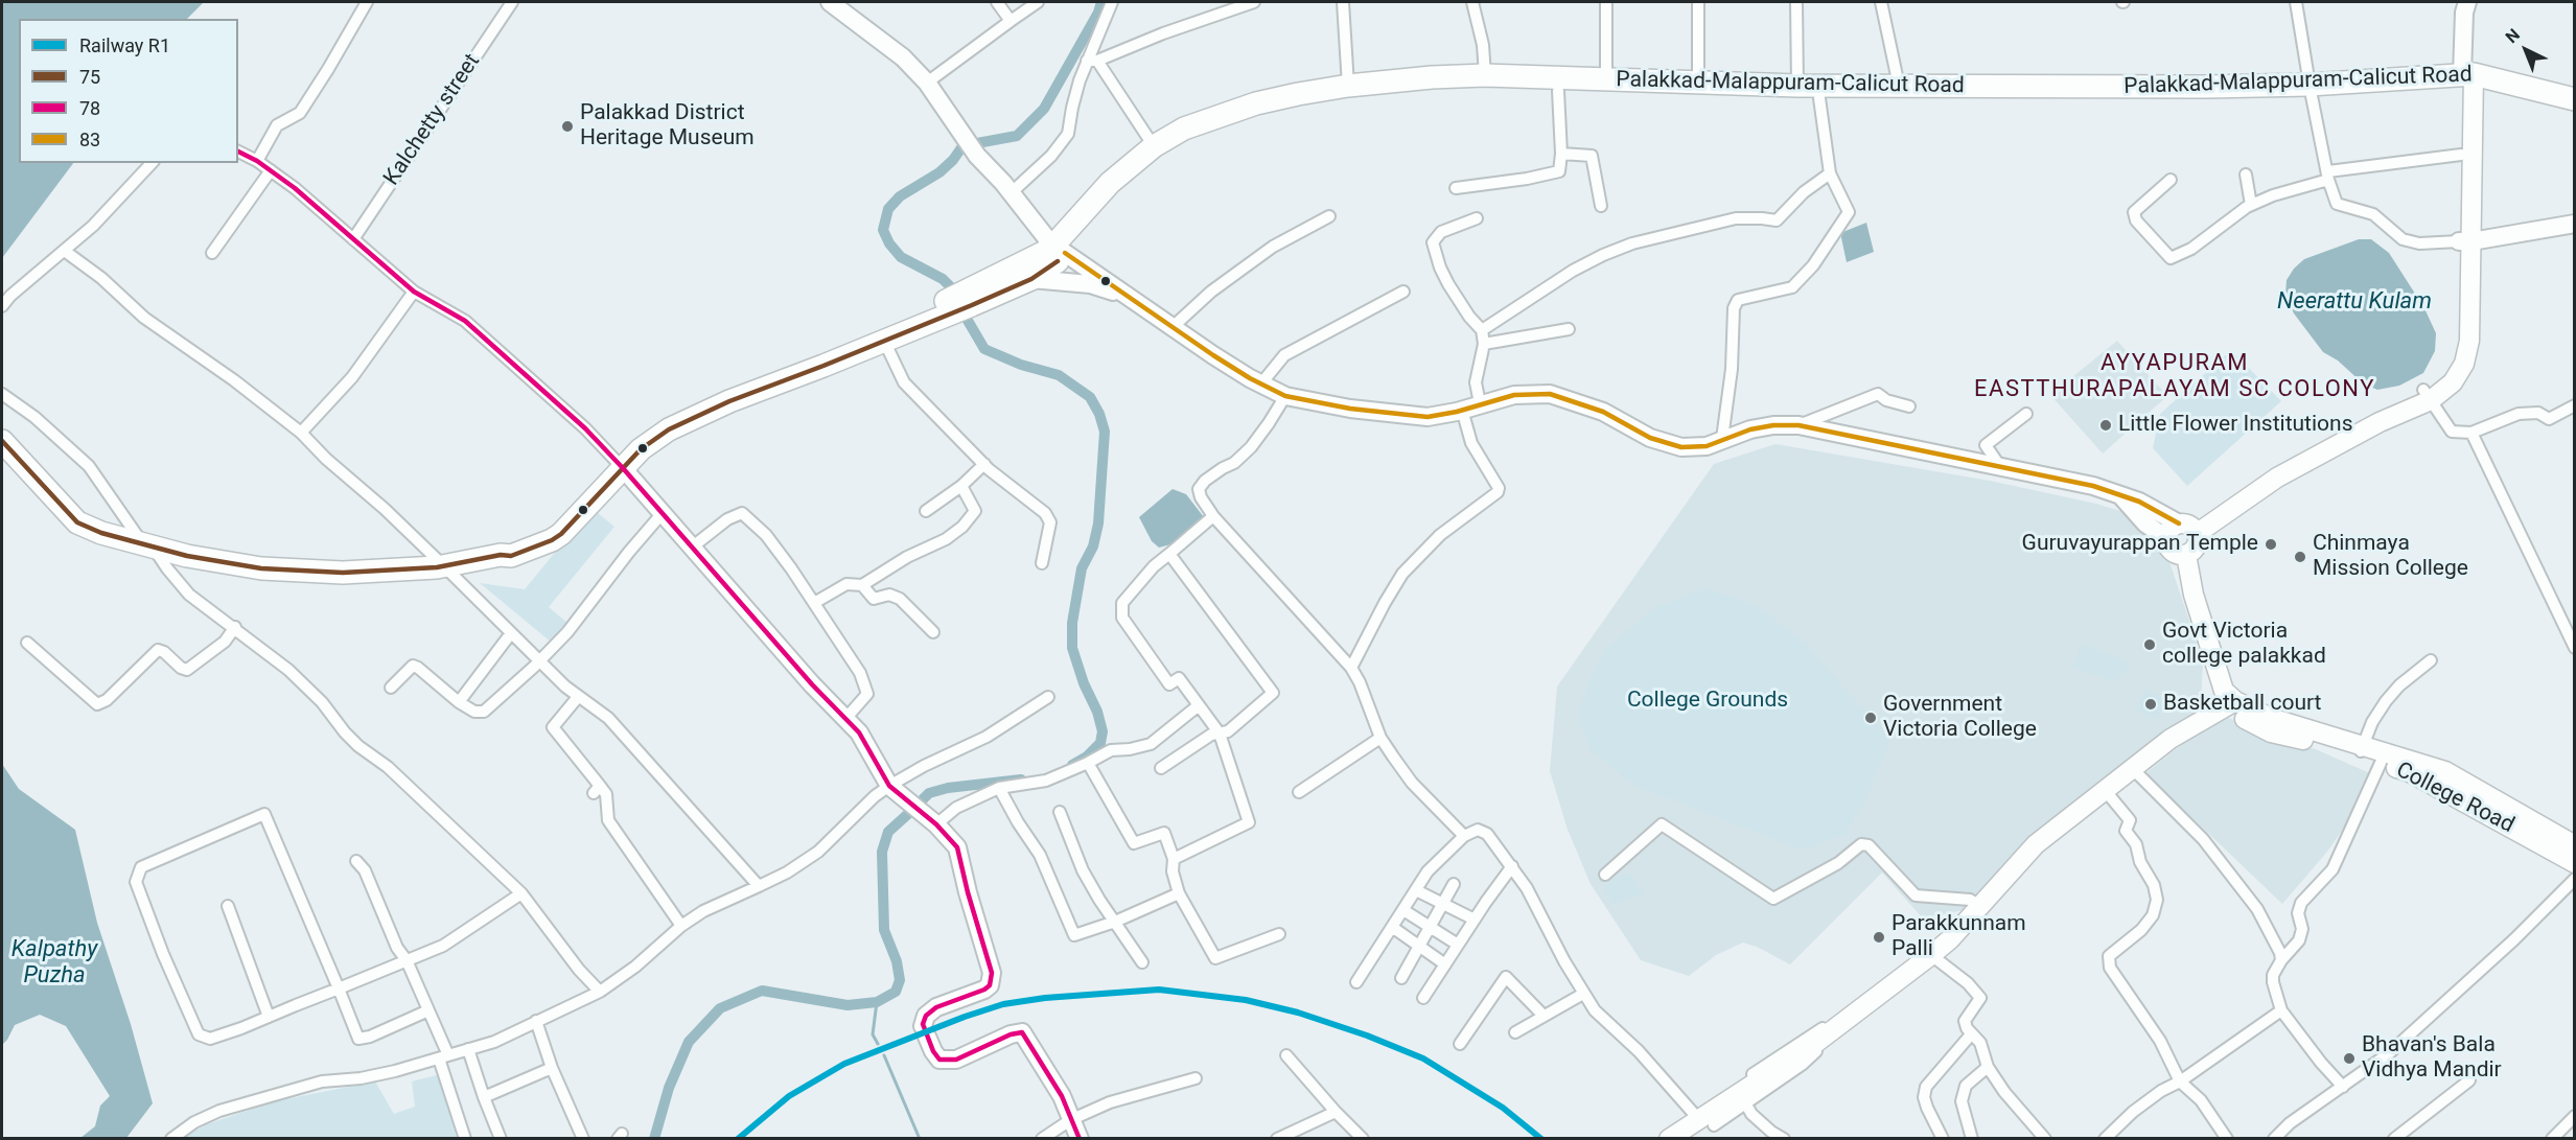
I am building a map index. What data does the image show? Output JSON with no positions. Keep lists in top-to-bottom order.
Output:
{
  "streets": {
    "highway": ["Palakkad-Malappuram-Calicut Road"],
    "main road": ["College Road"],
    "street": ["Kalchetty street"]
  },
  "districts": ["AYYAPURAM EASTTHURAPALAYAM SC COLONY"],
  "water": ["Neerattu Kulam", "Kalpathy Puzha"],
  "parks": ["College Grounds"],
  "places": [
    "Palakkad District Heritage Museum",
    "Little Flower Institutions",
    "Guruvayurappan Temple",
    "Chinmaya Mission College",
    "Govt Victoria college palakkad",
    "Basketball court",
    "Government Victoria College",
    "Parakkunnam Palli",
    "Bhavan's Bala Vidhya Mandir"
  ],
  "lines": [
    "transit line 78",
    "transit line 83",
    "transit line 75",
    "rail line R1"
  ],
  "legend": [
    "Railway R1",
    "75",
    "78",
    "83"
  ],
  "north": "top left"
}
